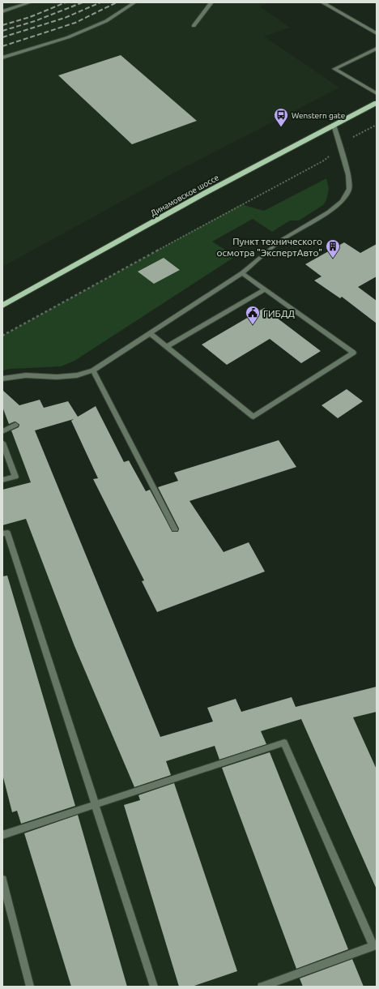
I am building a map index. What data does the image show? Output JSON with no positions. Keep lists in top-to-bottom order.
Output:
{
  "streets": {
    "main road": ["Динамовское шоссе"]
  },
  "places": {
    "bus stop": ["Wenstern gate"],
    "building": ["Пункт технического осмотра \"ЭкспертАвто\""],
    "public building": ["ГИБДД"]
  }
}
